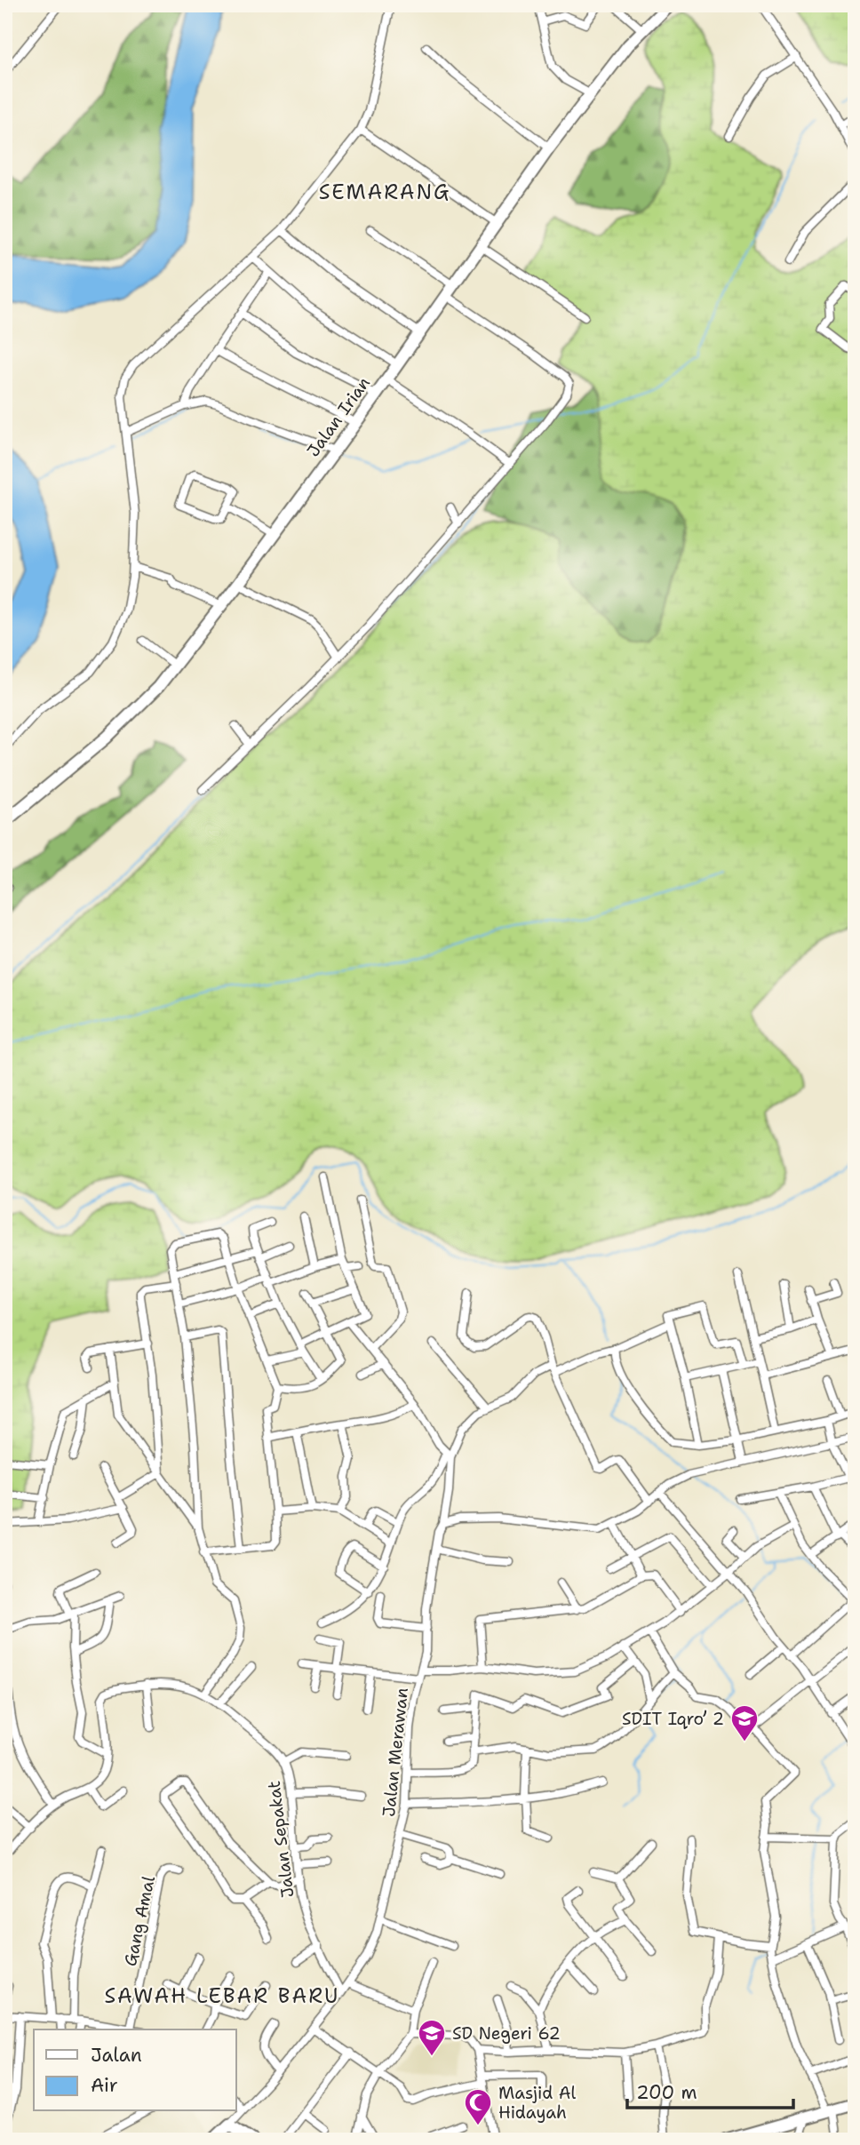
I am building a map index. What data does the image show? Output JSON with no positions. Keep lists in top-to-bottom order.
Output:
{
  "streets": {
    "main road": ["Jalan Irian"],
    "street": ["Jalan Merawan", "Jalan Sepakat", "Gang Amal"]
  },
  "crossings": [
    ["Jalan Merawan", "Jalan Sepakat"]
  ],
  "districts": ["SEMARANG", "SAWAH LEBAR BARU"],
  "places": {
    "school or university": ["SDIT Iqro’ 2", "SD Negeri 62"],
    "mosque": ["Masjid Al Hidayah"]
  },
  "legend": ["Jalan", "Air"],
  "scale_bar": "200 m"
}
